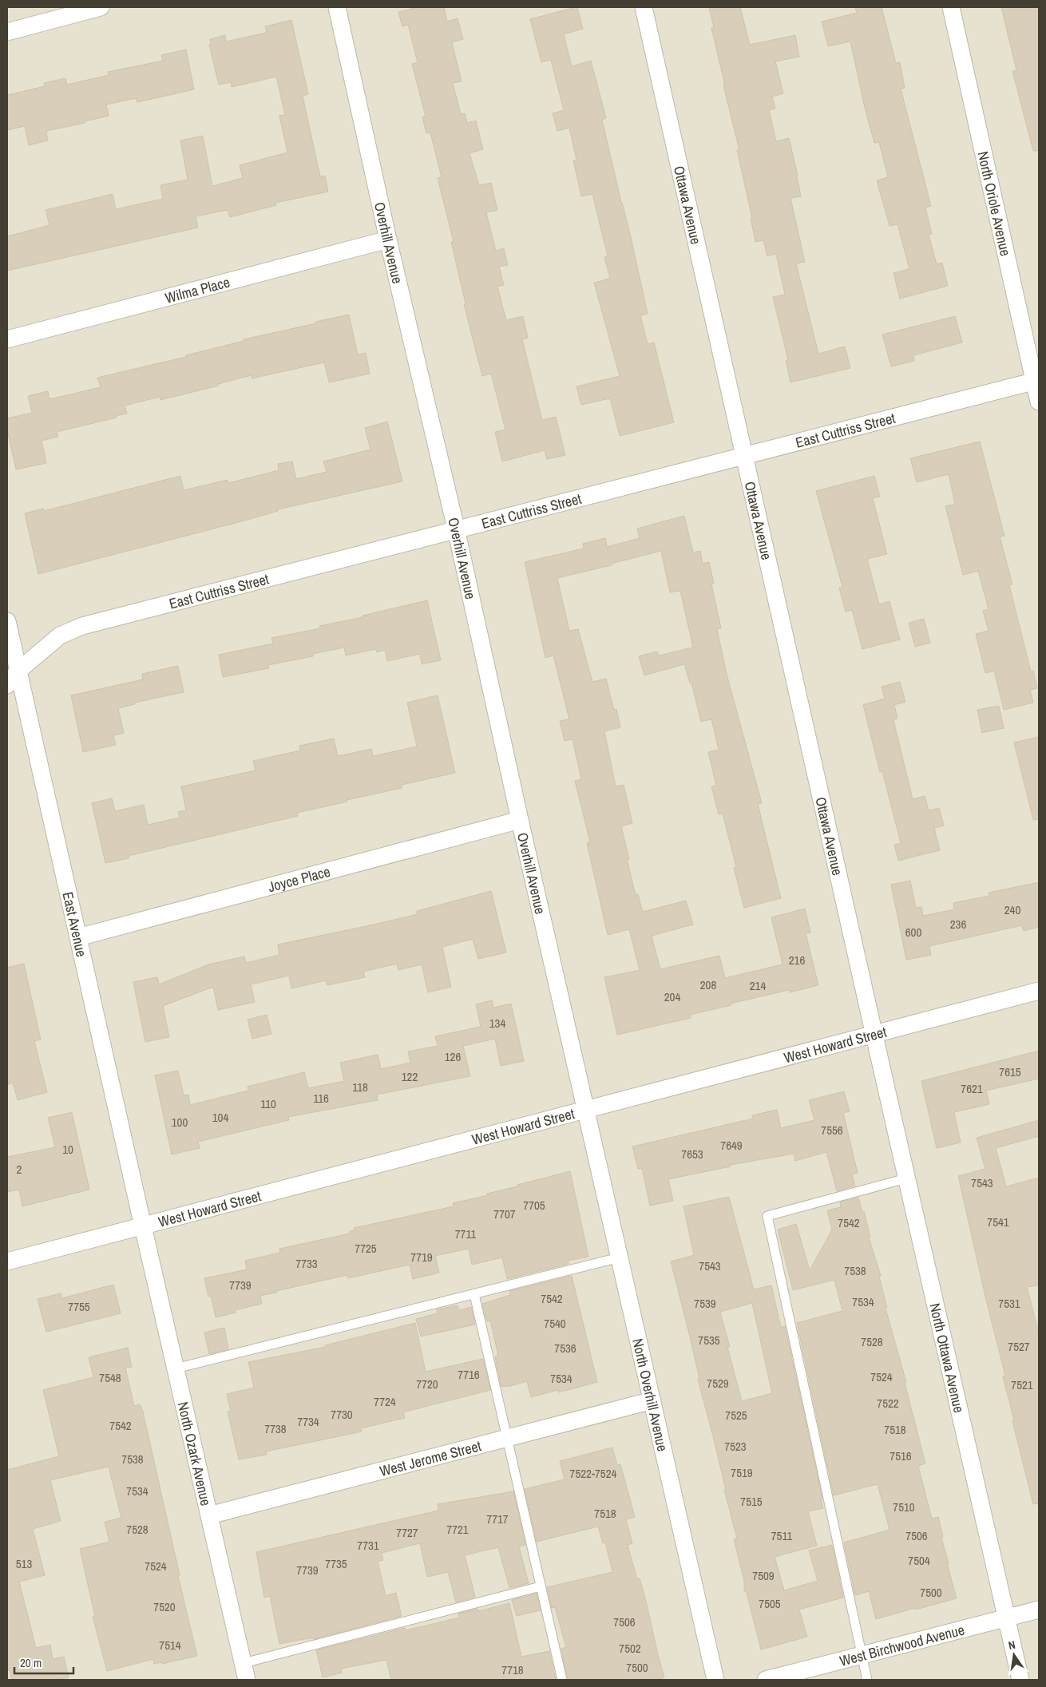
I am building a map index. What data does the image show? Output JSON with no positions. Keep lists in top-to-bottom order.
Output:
{
  "streets": {
    "street": [
      "North Oriole Avenue",
      "Ottawa Avenue",
      "Overhill Avenue",
      "Wilma Place",
      "East Cuttriss Street",
      "Joyce Place",
      "East Avenue",
      "West Howard Street",
      "North Ottawa Avenue",
      "North Overhill Avenue",
      "North Ozark Avenue",
      "West Jerome Street",
      "West Birchwood Avenue"
    ]
  },
  "crossings": [
    ["North Oriole Avenue", "East Cuttriss Street"],
    ["Ottawa Avenue", "East Cuttriss Street"],
    ["Ottawa Avenue", "West Howard Street"],
    ["Ottawa Avenue", "North Ottawa Avenue"],
    ["Overhill Avenue", "Wilma Place"],
    ["Overhill Avenue", "East Cuttriss Street"],
    ["Overhill Avenue", "Joyce Place"],
    ["Overhill Avenue", "West Howard Street"],
    ["Overhill Avenue", "North Overhill Avenue"],
    ["East Cuttriss Street", "East Avenue"],
    ["Joyce Place", "East Avenue"],
    ["East Avenue", "West Howard Street"],
    ["East Avenue", "North Ozark Avenue"],
    ["West Howard Street", "North Ottawa Avenue"],
    ["West Howard Street", "North Overhill Avenue"],
    ["West Howard Street", "North Ozark Avenue"],
    ["North Ottawa Avenue", "West Birchwood Avenue"],
    ["North Overhill Avenue", "West Jerome Street"],
    ["North Ozark Avenue", "West Jerome Street"]
  ],
  "house_numbers": [
    "240",
    "236",
    "600",
    "216",
    "208",
    "214",
    "204",
    "134",
    "126",
    "7615",
    "122",
    "118",
    "7621",
    "116",
    "110",
    "104",
    "100",
    "7556",
    "7649",
    "10",
    "7653",
    "2",
    "7543",
    "7705",
    "7707",
    "7541",
    "7542",
    "7711",
    "7725",
    "7719",
    "7733",
    "7543",
    "7538",
    "7739",
    "7542",
    "7534",
    "7539",
    "7531",
    "7755",
    "7540",
    "7535",
    "7528",
    "7527",
    "7536",
    "7716",
    "7524",
    "7548",
    "7534",
    "7529",
    "7720",
    "7521",
    "7724",
    "7522",
    "7730",
    "7525",
    "7734",
    "7542",
    "7738",
    "7518",
    "7523",
    "7516",
    "7538",
    "7519",
    "7522-7524",
    "7534",
    "7515",
    "7510",
    "7518",
    "7717",
    "7528",
    "7721",
    "7727",
    "7511",
    "7506",
    "7731",
    "7504",
    "513",
    "7735",
    "7524",
    "7739",
    "7509",
    "7500",
    "7505",
    "7520",
    "7506",
    "7514",
    "7502",
    "7500",
    "7718"
  ],
  "scale_bar": "20 m",
  "north": "top"
}
